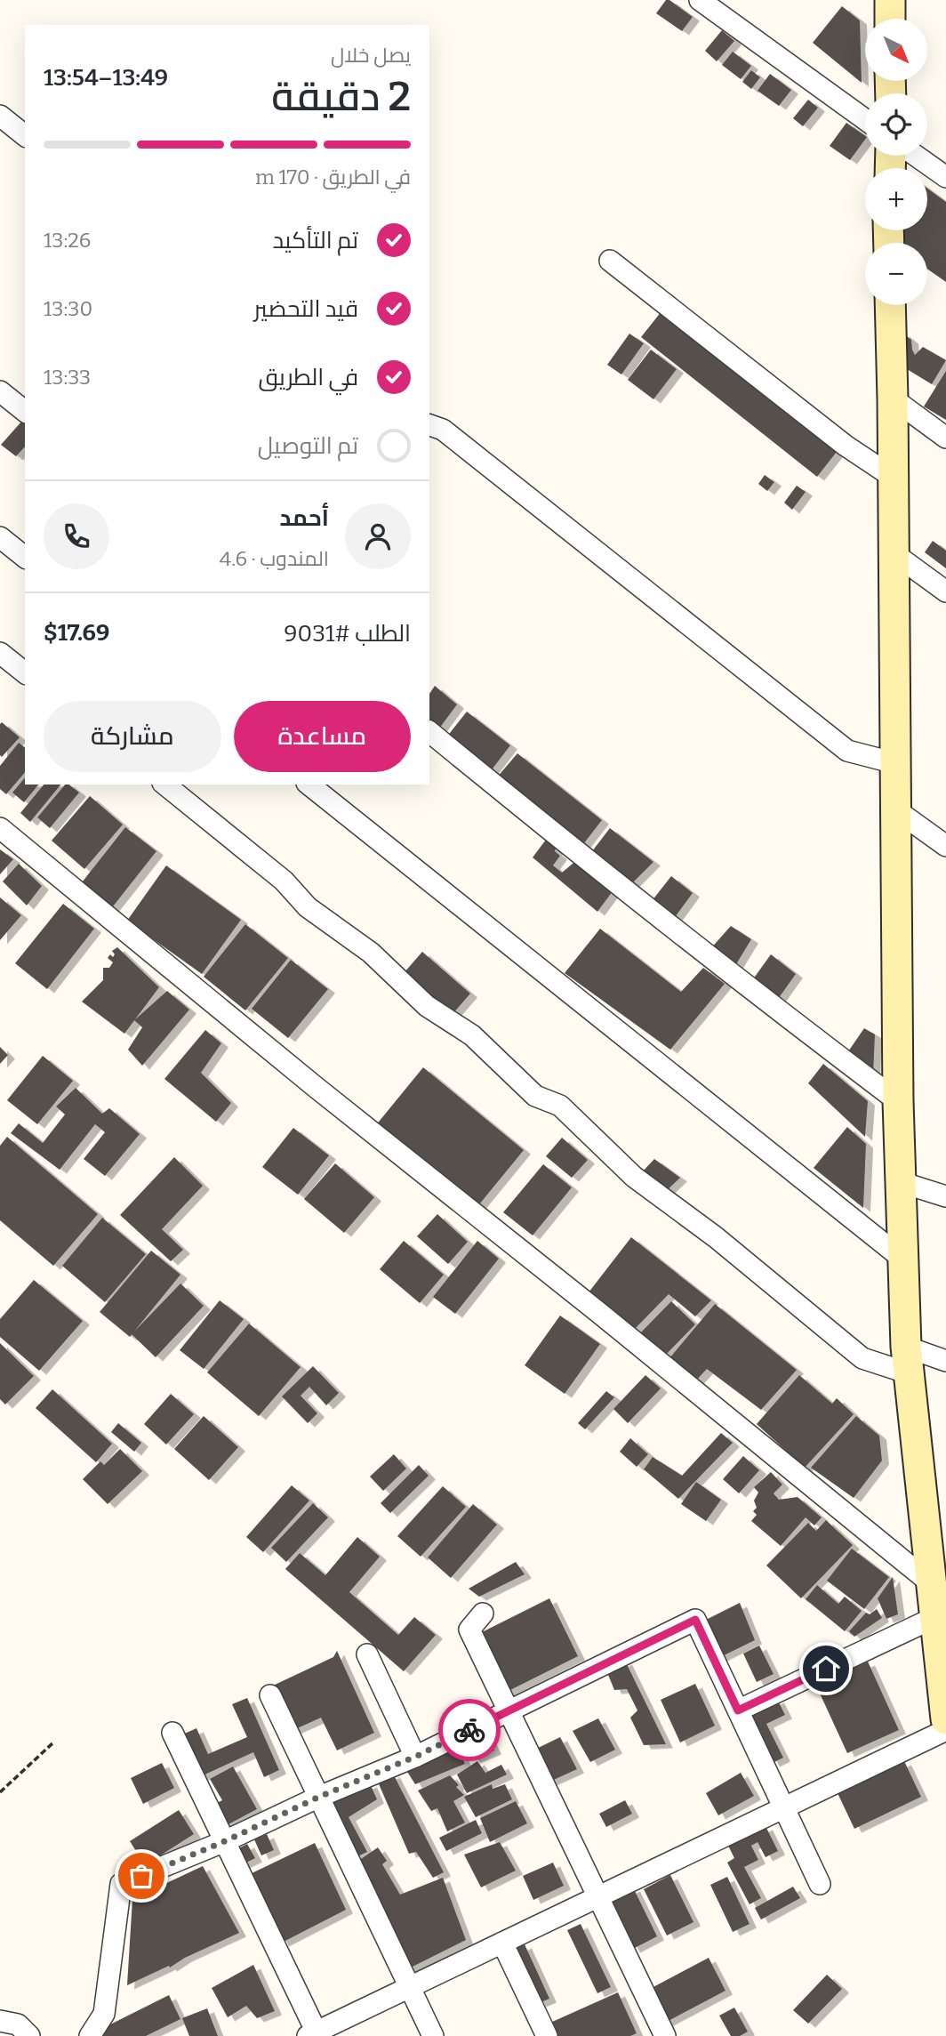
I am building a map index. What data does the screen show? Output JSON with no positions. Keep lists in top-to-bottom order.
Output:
{
  "north": "bottom right",
  "page": {
    "map_buttons": ["+", "−"],
    "heading": ["2 دقيقة", "يصل خلال", "13:49–13:54"],
    "panel": [
      "أحمد",
      "المندوب · 4.6",
      "الطلب #9031",
      "$17.69"
    ],
    "bar": "في الطريق · 170 m",
    "list": [
      ["تم التأكيد", "13:26"],
      ["قيد التحضير", "13:30"],
      ["في الطريق", "13:33"],
      "تم التوصيل"
    ],
    "buttons": ["مساعدة", "مشاركة"]
  }
}
